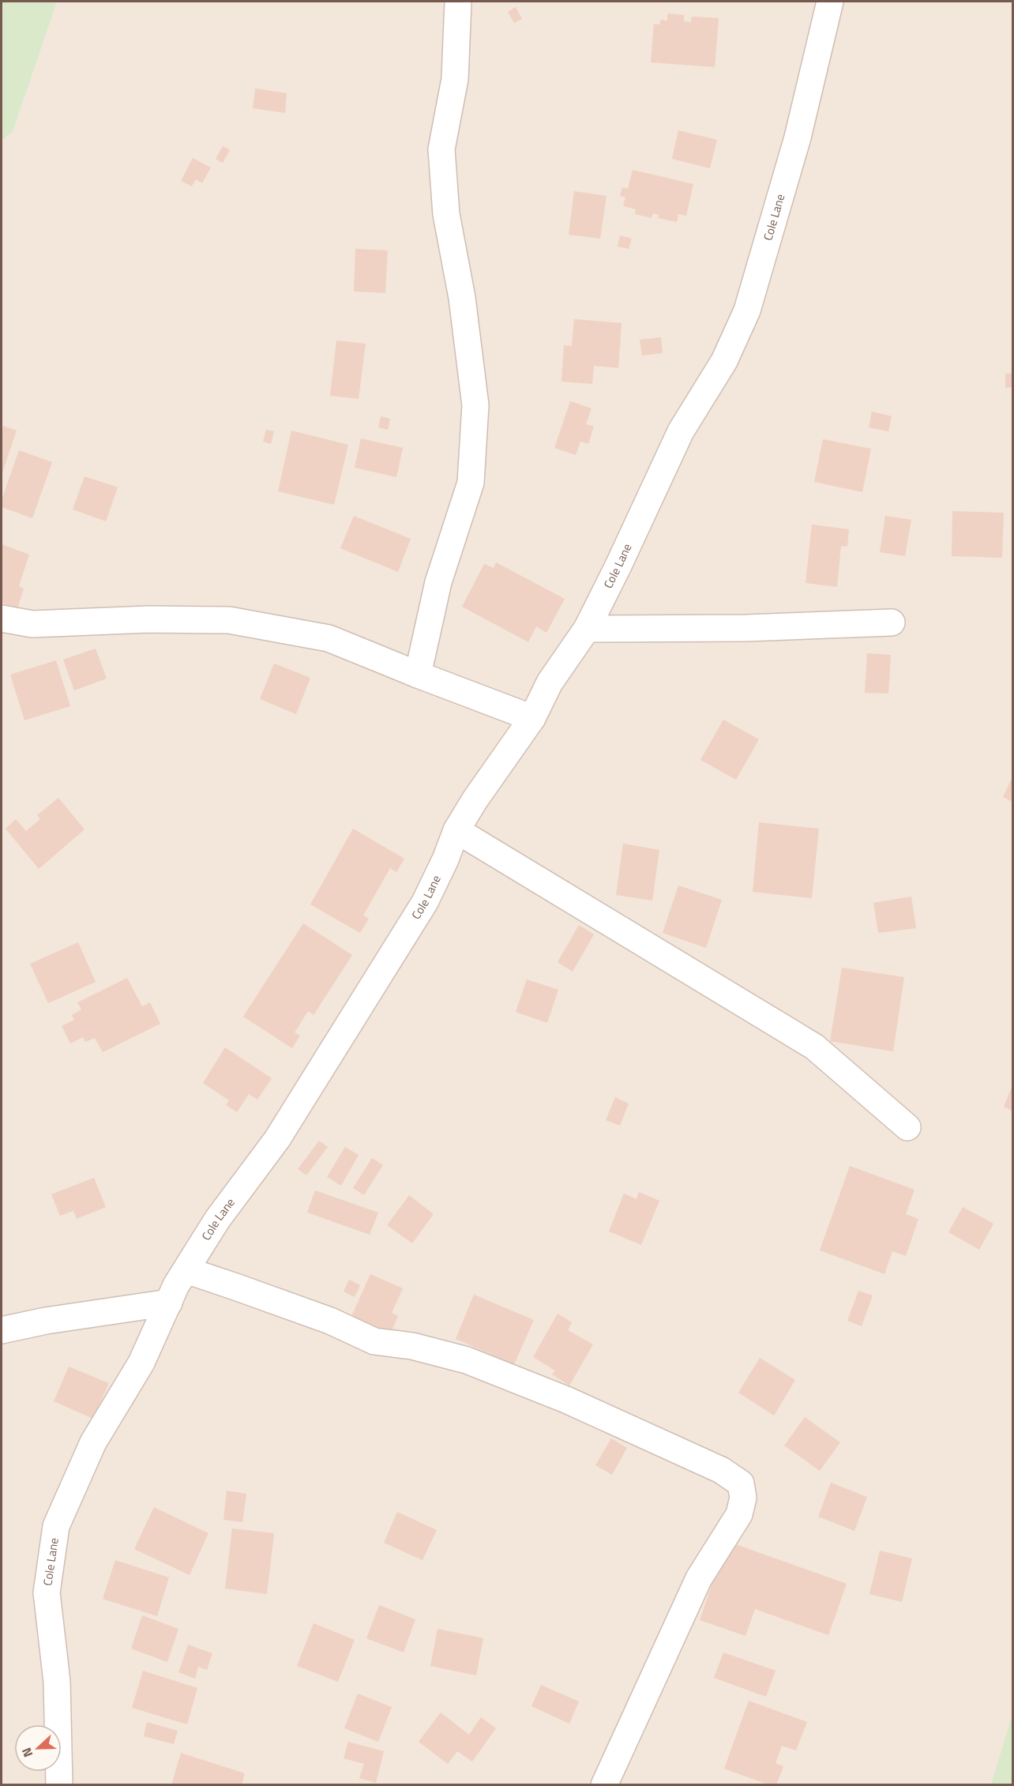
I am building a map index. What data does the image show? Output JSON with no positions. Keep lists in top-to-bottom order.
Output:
{
  "streets": {
    "street": ["Cole Lane"]
  },
  "north": "left"
}
